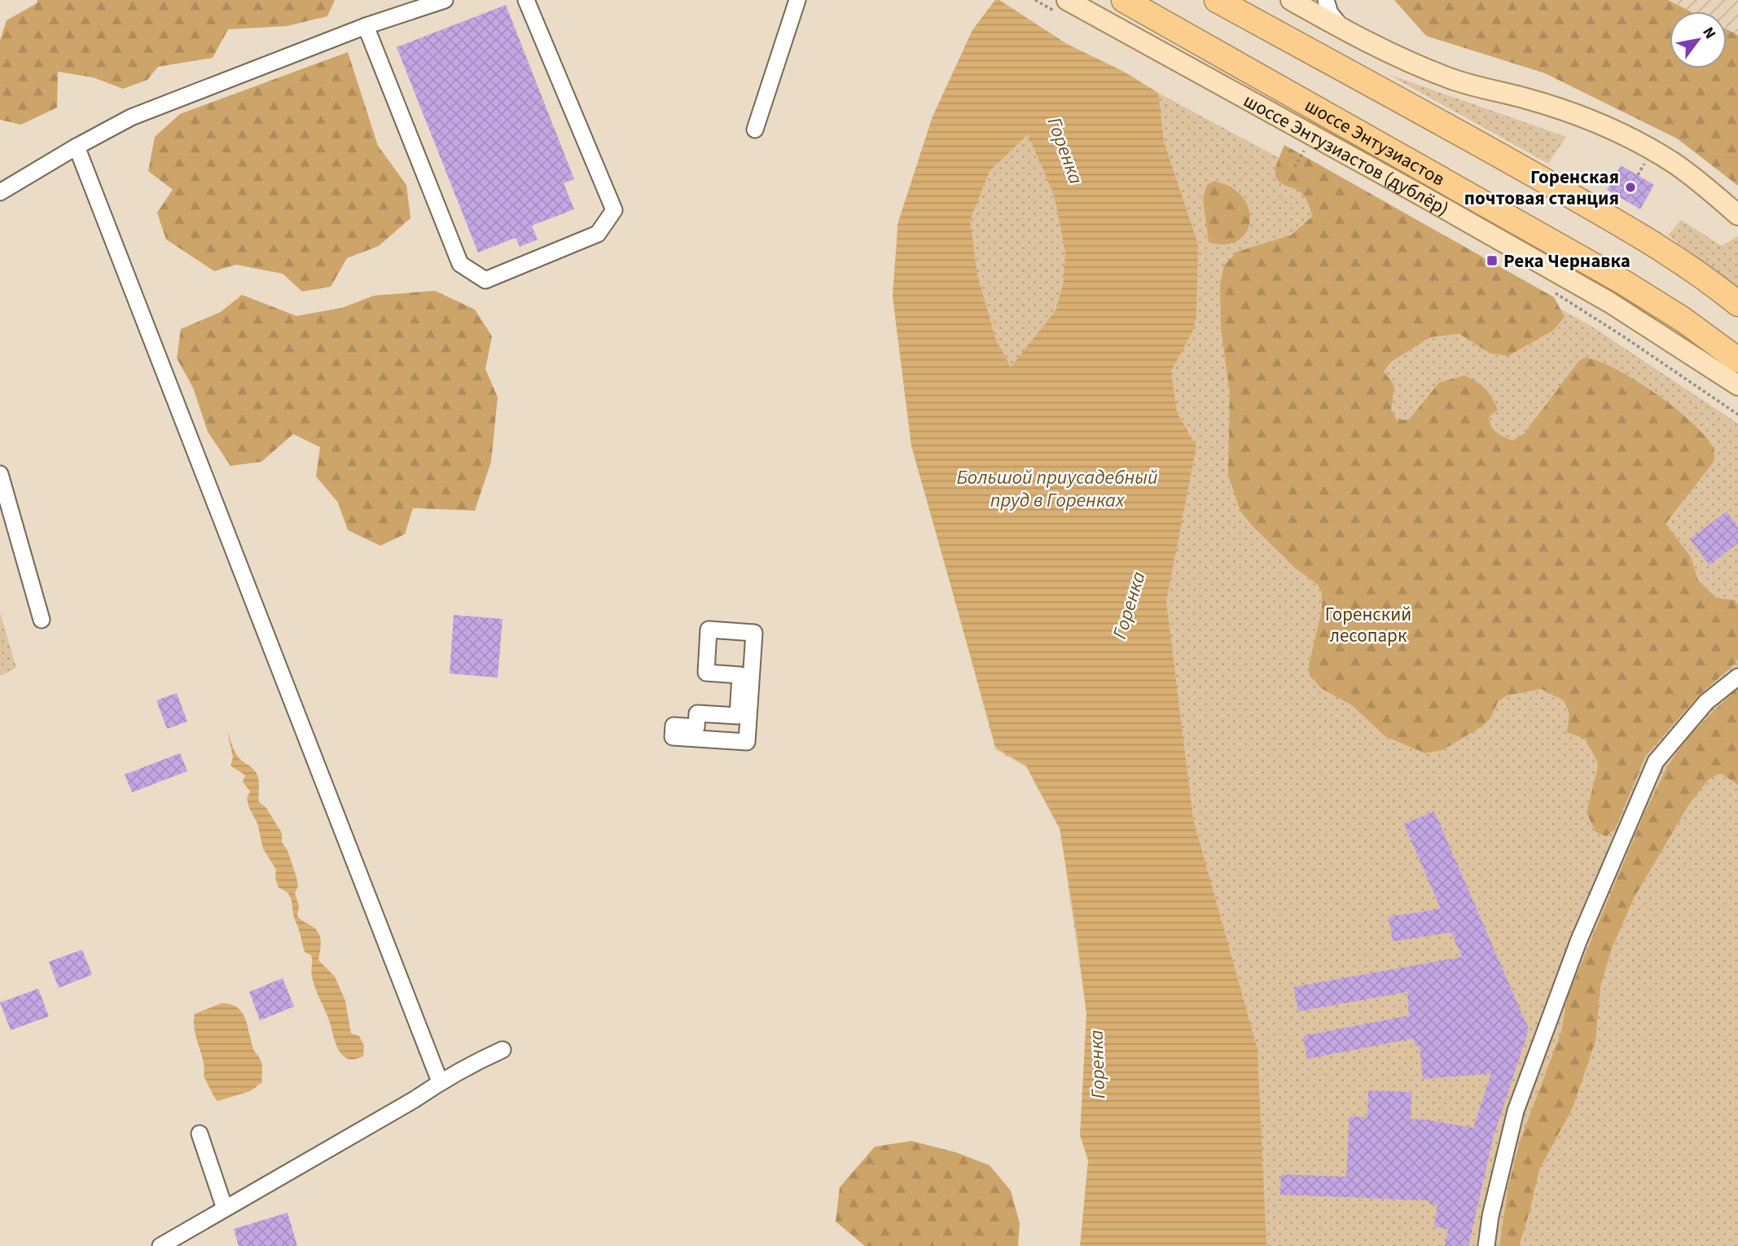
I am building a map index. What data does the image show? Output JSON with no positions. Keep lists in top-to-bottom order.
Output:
{
  "streets": {
    "highway": ["шоссе Энтузиастов"],
    "main road": ["шоссе Энтузиастов (дублёр)"]
  },
  "water": ["Горенка", "Большой приусадебный пруд в Горенках"],
  "parks": ["Горенский лесопарк"],
  "places": {
    "other": ["Горенская почтовая станция"],
    "transit": ["Река Чернавка"]
  },
  "north": "top right"
}
